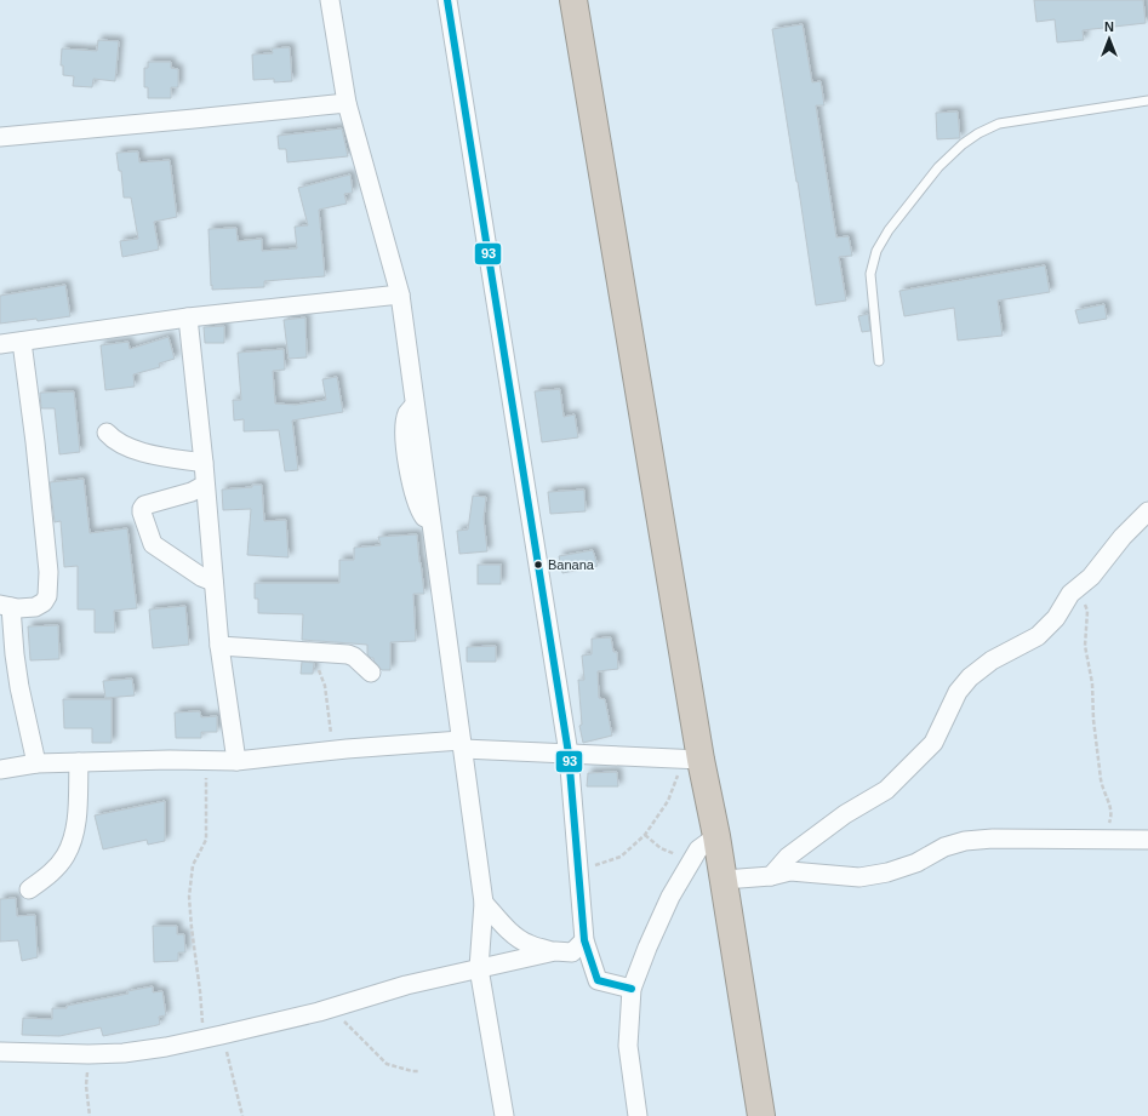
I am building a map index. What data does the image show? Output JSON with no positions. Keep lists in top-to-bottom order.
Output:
{
  "places": ["Banana"],
  "lines": ["transit line 93"],
  "north": "top"
}
